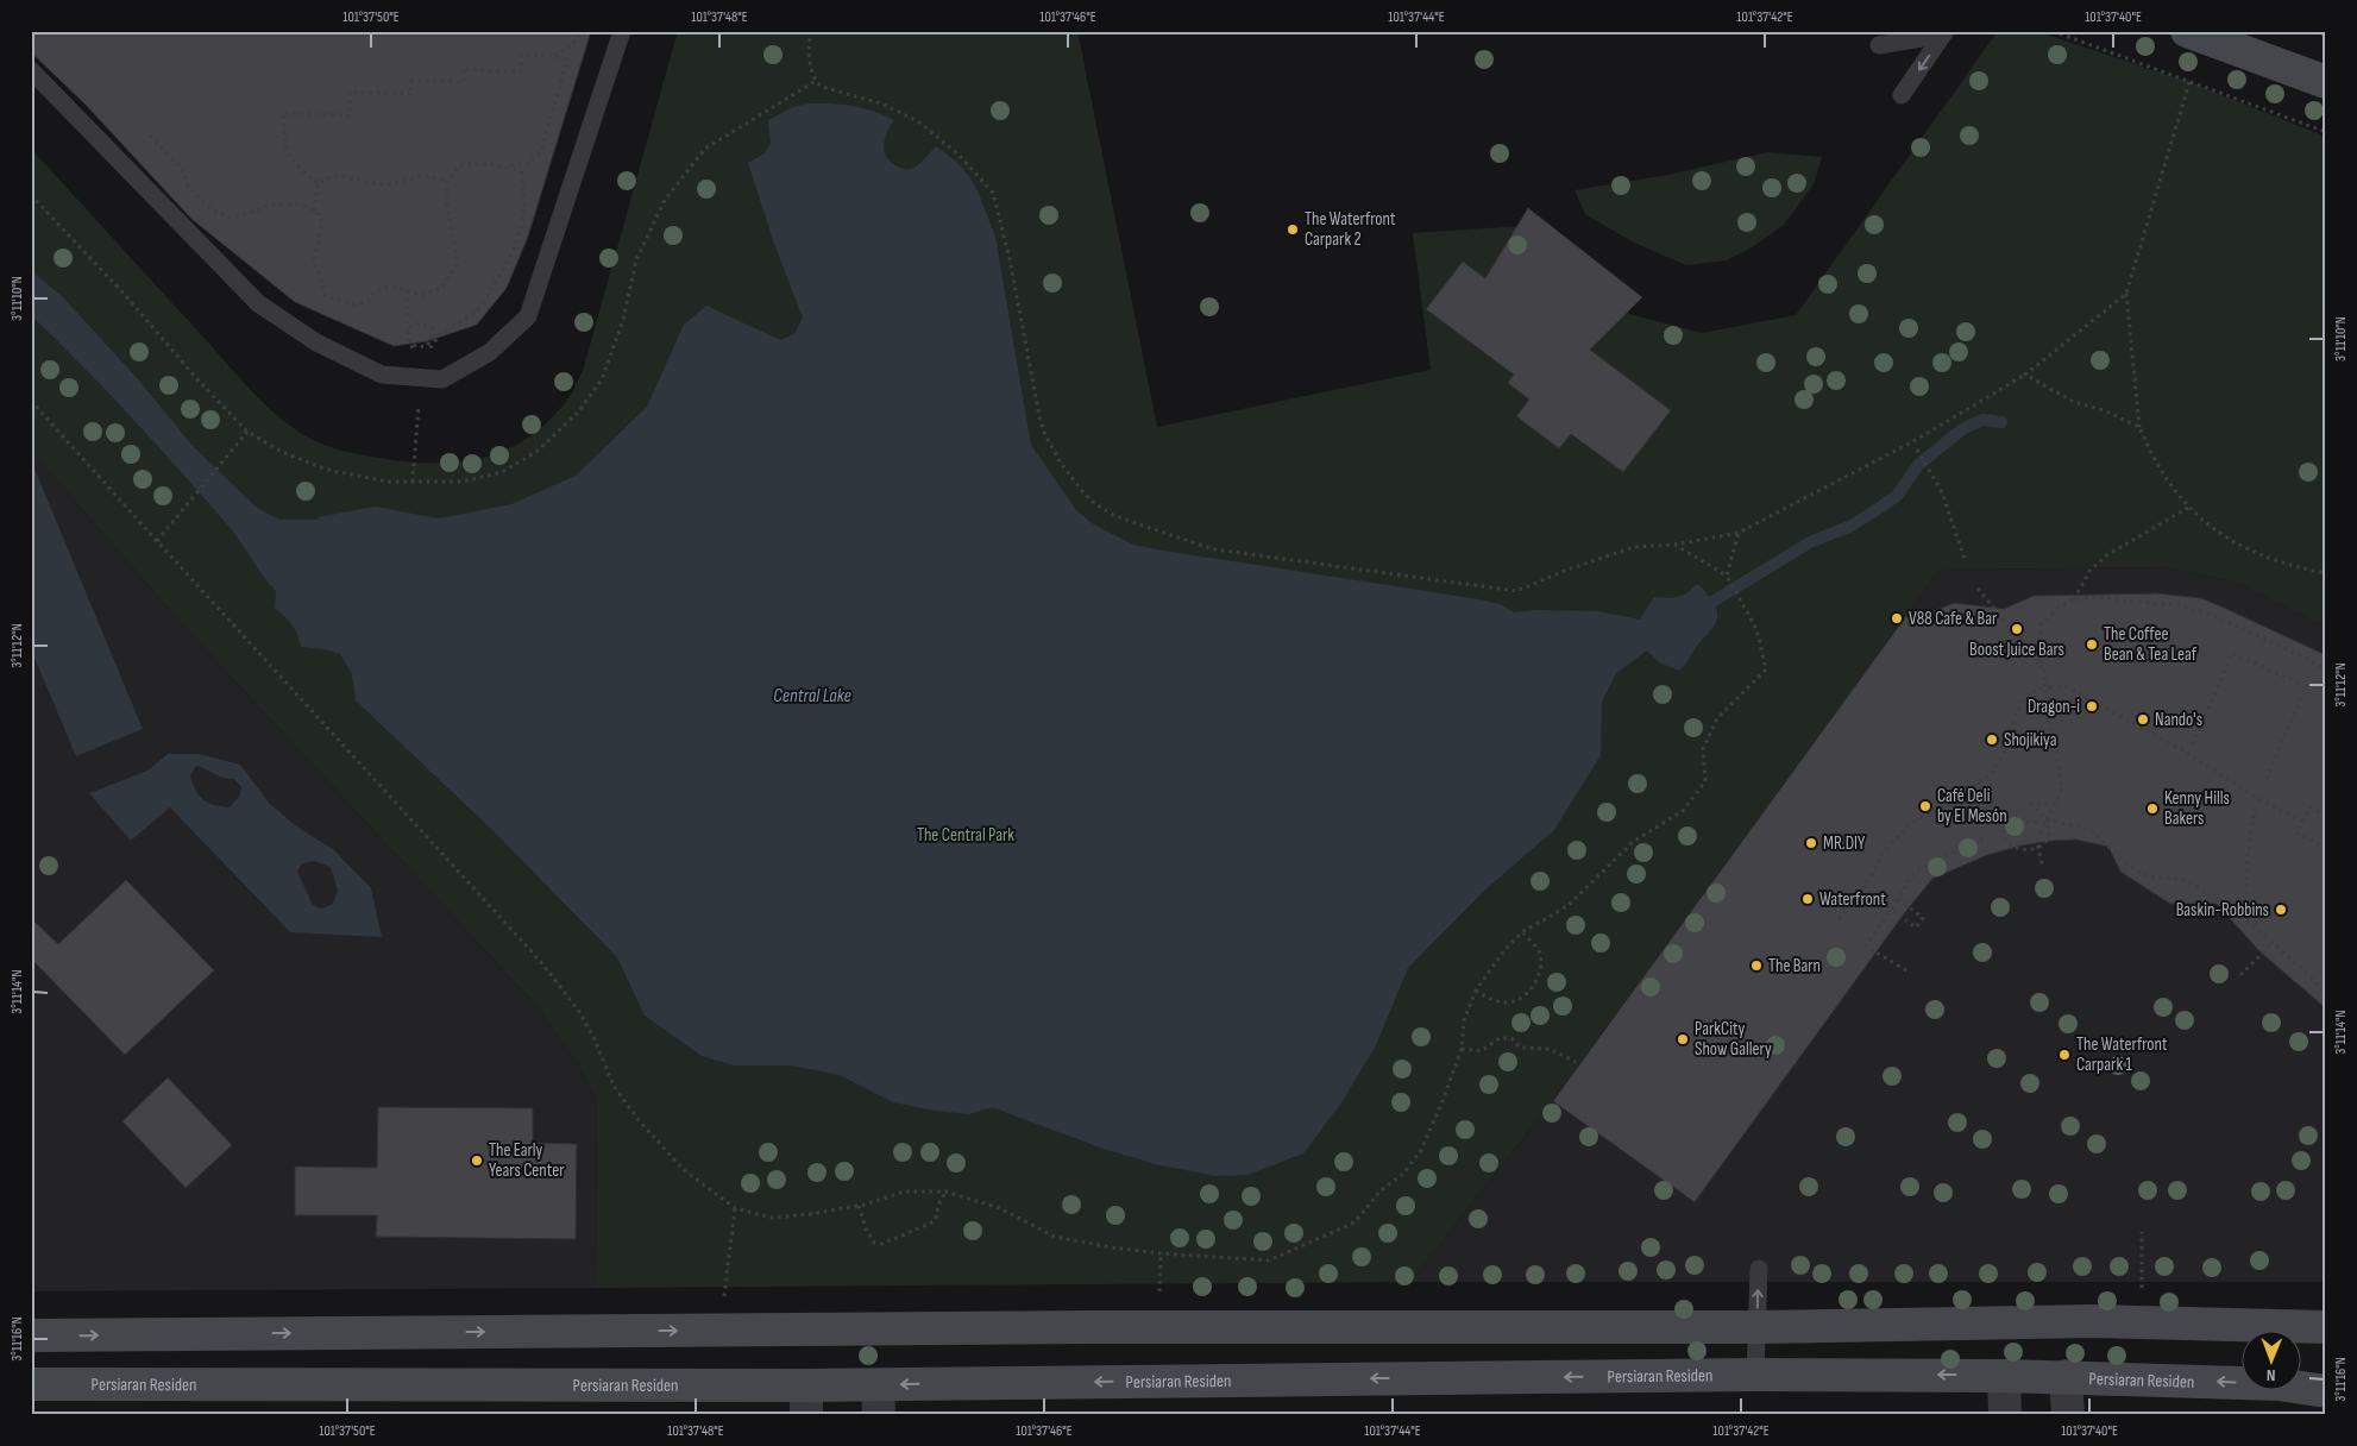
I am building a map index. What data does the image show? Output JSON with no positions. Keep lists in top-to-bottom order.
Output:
{
  "streets": {
    "street": ["Persiaran Residen"]
  },
  "water": ["Central Lake"],
  "parks": ["The Central Park"],
  "places": [
    "The Waterfront Carpark 2",
    "V88 Cafe & Bar",
    "Boost Juice Bars",
    "The Coffee Bean & Tea Leaf",
    "Dragon-i",
    "Nando's",
    "Shojikiya",
    "Café Deli by El Mesón",
    "Kenny Hills Bakers",
    "MR.DIY",
    "Waterfront",
    "Baskin-Robbins",
    "The Barn",
    "ParkCity Show Gallery",
    "The Waterfront Carpark 1",
    "The Early Years Center"
  ],
  "north": "bottom",
  "coordinates": [
    "101°37'50\"E",
    "101°37'48\"E",
    "101°37'46\"E",
    "101°37'44\"E",
    "101°37'42\"E",
    "101°37'40\"E",
    "3°11'10\"N",
    "3°11'12\"N",
    "3°11'14\"N",
    "3°11'16\"N"
  ]
}
